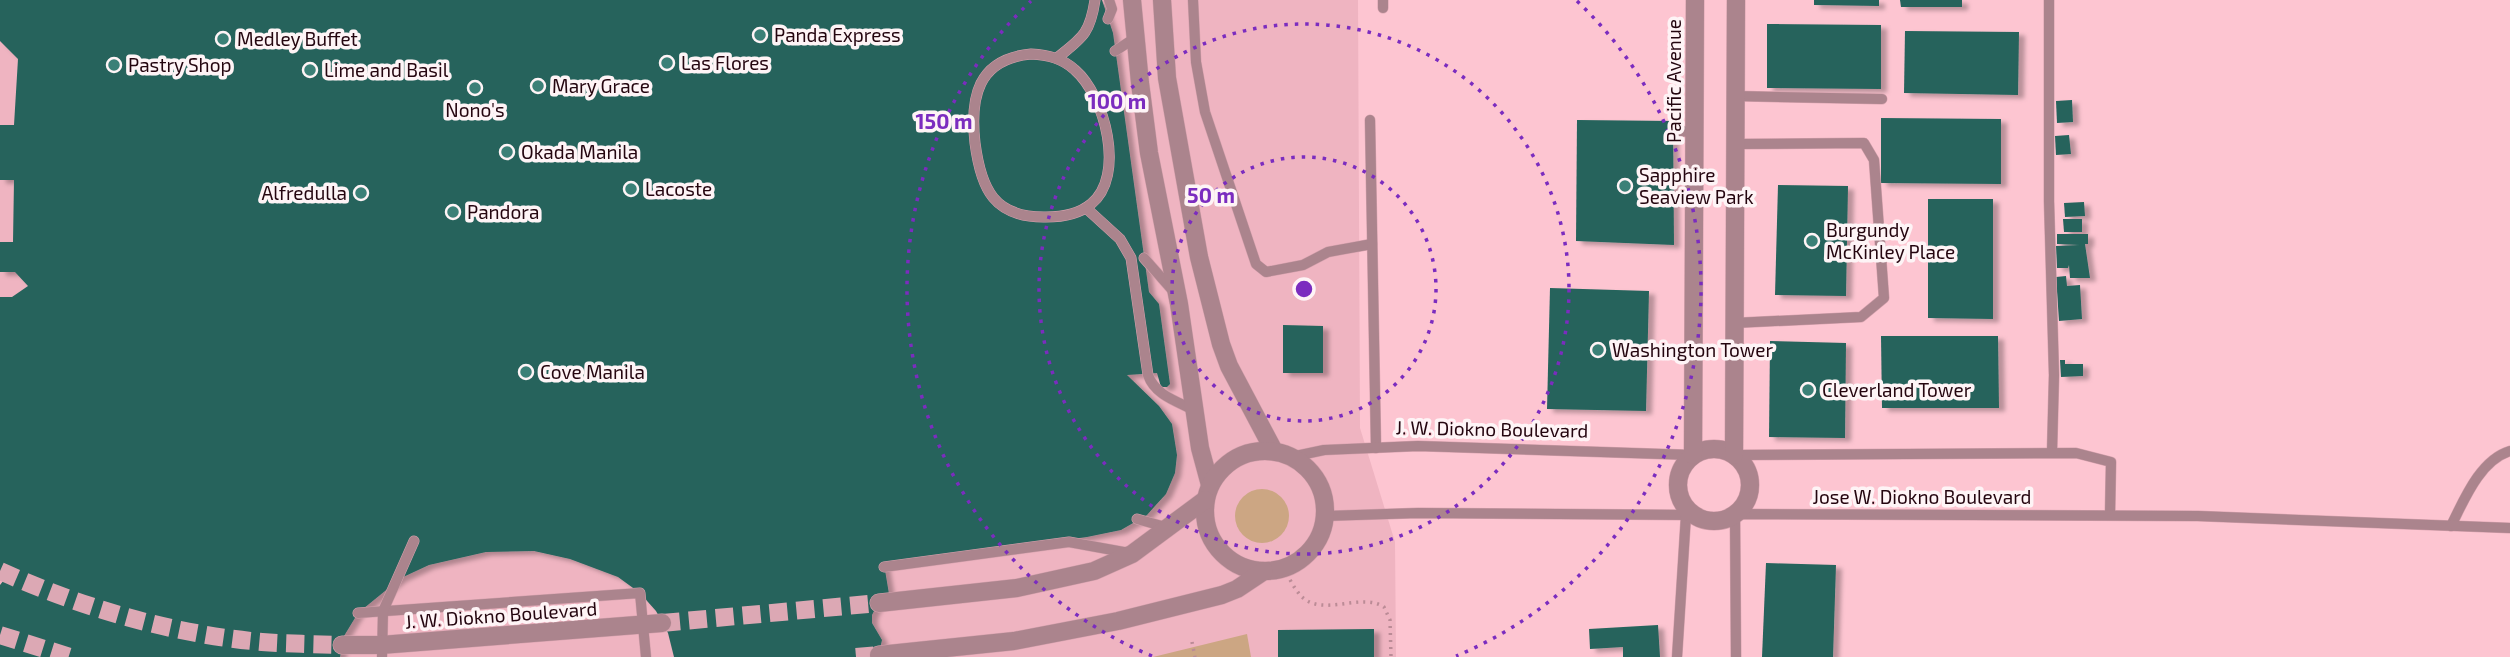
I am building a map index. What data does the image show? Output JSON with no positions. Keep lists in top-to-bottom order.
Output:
{
  "streets": {
    "street": ["Pacific Avenue", "J. W. Diokno Boulevard"],
    "lane": ["Jose W. Diokno Boulevard"]
  },
  "crossings": [
    ["Pacific Avenue", "J. W. Diokno Boulevard"],
    ["Pacific Avenue", "Jose W. Diokno Boulevard"],
    ["J. W. Diokno Boulevard", "Jose W. Diokno Boulevard"]
  ],
  "places": [
    "Panda Express",
    "Medley Buffet",
    "Las Flores",
    "Pastry Shop",
    "Lime and Basil",
    "Mary Grace",
    "Nono's",
    "Okada Manila",
    "Sapphire Seaview Park",
    "Lacoste",
    "Alfredulla",
    "Pandora",
    "Burgundy McKinley Place",
    "Washington Tower",
    "Cove Manila",
    "Cleverland Tower"
  ],
  "rings": ["100 m", "150 m", "50 m"]
}
